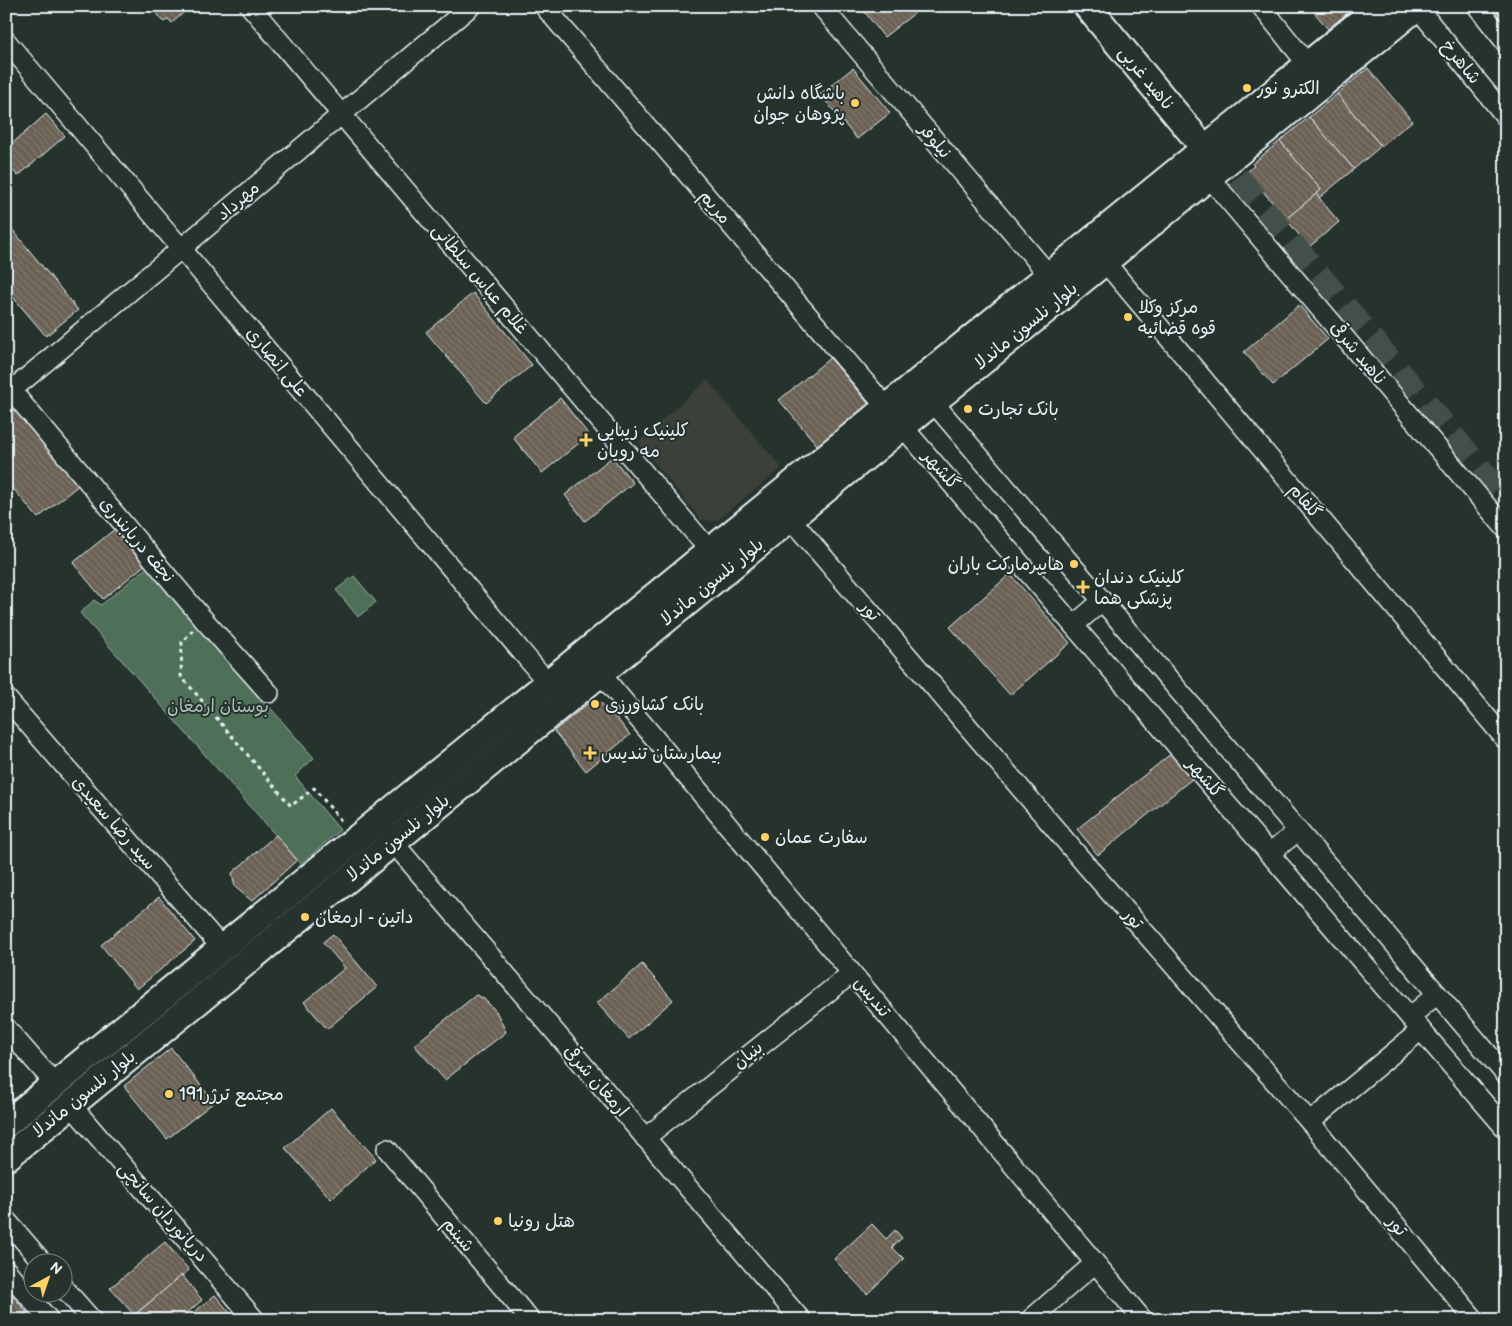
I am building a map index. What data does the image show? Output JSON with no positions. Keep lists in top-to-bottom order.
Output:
{
  "streets": {
    "main road": ["ناهید غربی", "بلوار نلسون ماندلا"],
    "street": [
      "شاهرخ",
      "نیلوفر",
      "مهرداد",
      "مریم",
      "غلام عباس سلطانی",
      "ناهید شرقی",
      "علی انصاری",
      "گلشهر",
      "گلفام",
      "نجف دریابندری",
      "تور",
      "سید رضا سعیدی",
      "تندیس",
      "بنیان",
      "ارمغان شرقی",
      "دریانوردان سانچی",
      "شبنم"
    ]
  },
  "crossings": [
    ["شاهرخ", "بلوار نلسون ماندلا"],
    ["ناهید غربی", "بلوار نلسون ماندلا"],
    ["نیلوفر", "بلوار نلسون ماندلا"],
    ["مهرداد", "غلام عباس سلطانی"],
    ["مهرداد", "علی انصاری"],
    ["مهرداد", "نجف دریابندری"],
    ["مریم", "بلوار نلسون ماندلا"],
    ["مریم", "گلشهر"],
    ["غلام عباس سلطانی", "بلوار نلسون ماندلا"],
    ["بلوار نلسون ماندلا", "ناهید شرقی"],
    ["بلوار نلسون ماندلا", "علی انصاری"],
    ["بلوار نلسون ماندلا", "گلشهر"],
    ["بلوار نلسون ماندلا", "گلفام"],
    ["بلوار نلسون ماندلا", "تور"],
    ["بلوار نلسون ماندلا", "سید رضا سعیدی"],
    ["بلوار نلسون ماندلا", "تندیس"],
    ["بلوار نلسون ماندلا", "ارمغان شرقی"],
    ["بلوار نلسون ماندلا", "دریانوردان سانچی"],
    ["تندیس", "بنیان"],
    ["بنیان", "ارمغان شرقی"]
  ],
  "parks": ["بوستان ارمغان"],
  "places": {
    "other": [
      "الكترو نور",
      "باشگاه دانش پژوهان جوان",
      "مرکز وکلا قوه قضائیه",
      "بانک تجارت",
      "هایپرمارکت باران",
      "بانک کشاورزی",
      "سفارت عمان",
      "داتین - ارمغان",
      "مجتمع ترژر191",
      "هتل رونیا"
    ],
    "health": ["کلینیک زیبایی مه رویان", "کلینیک دندان پزشکی هما", "بیمارستان تندیس"]
  },
  "north": "top right"
}
